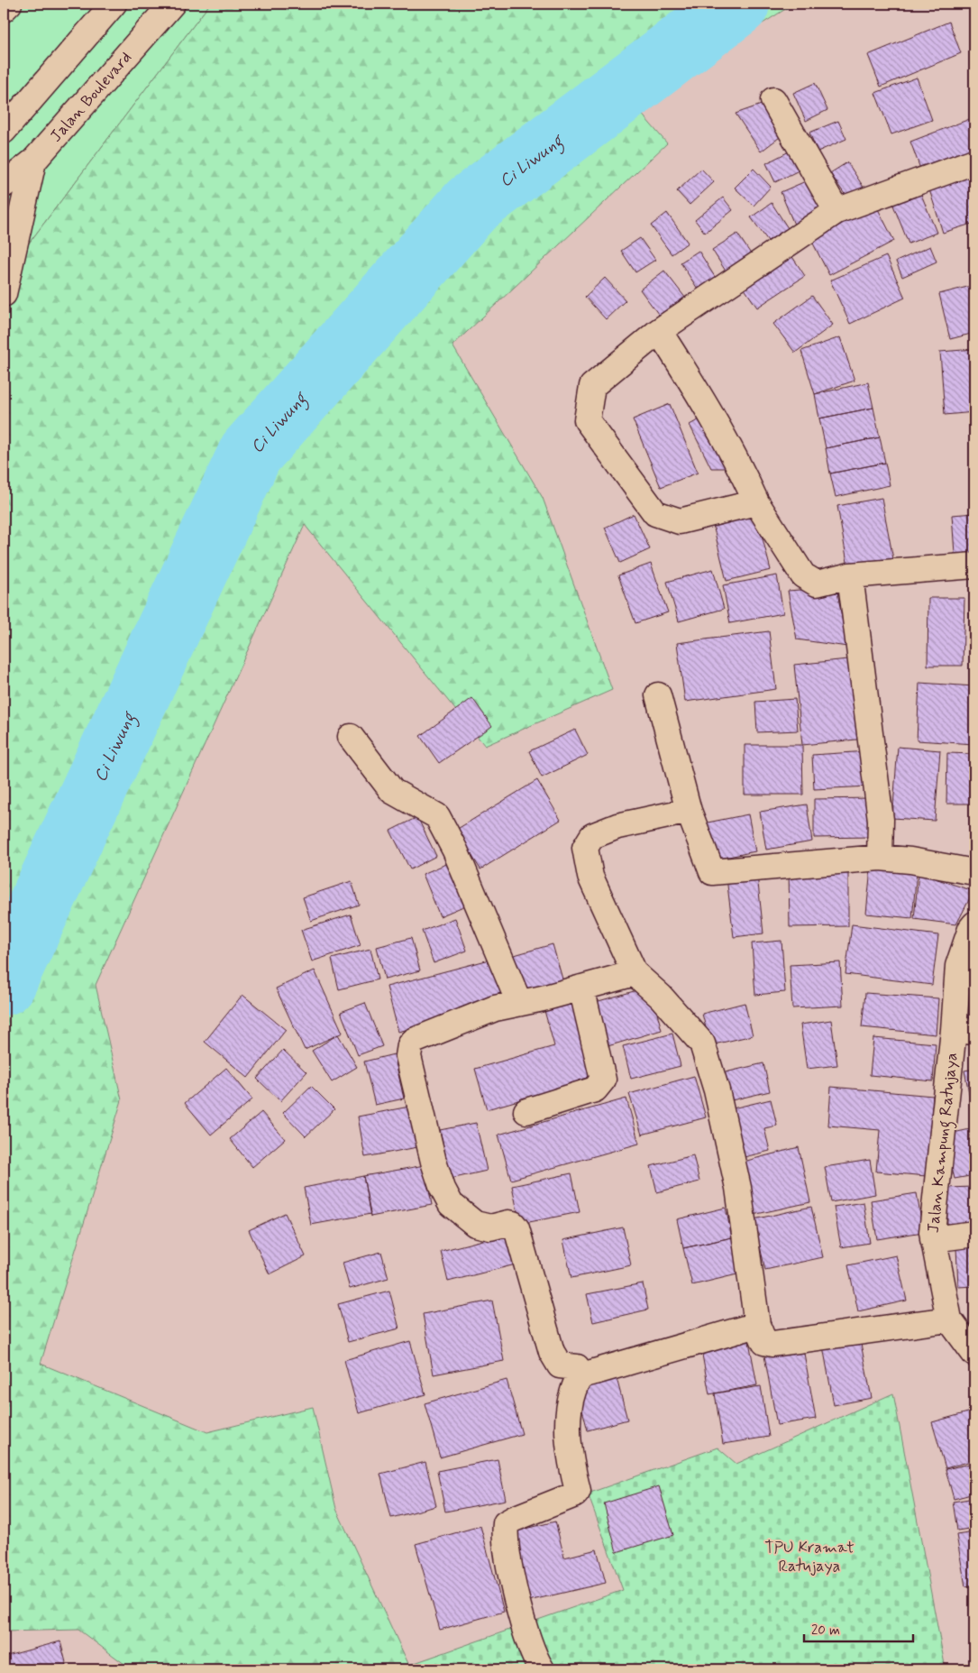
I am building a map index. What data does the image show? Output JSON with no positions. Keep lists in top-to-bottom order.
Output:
{
  "streets": {
    "street": ["Jalan Boulevard", "Jalan Kampung Ratujaya"]
  },
  "water": ["Ci Liwung"],
  "parks": ["TPU Kramat Ratujaya"],
  "scale_bar": "20 m"
}
